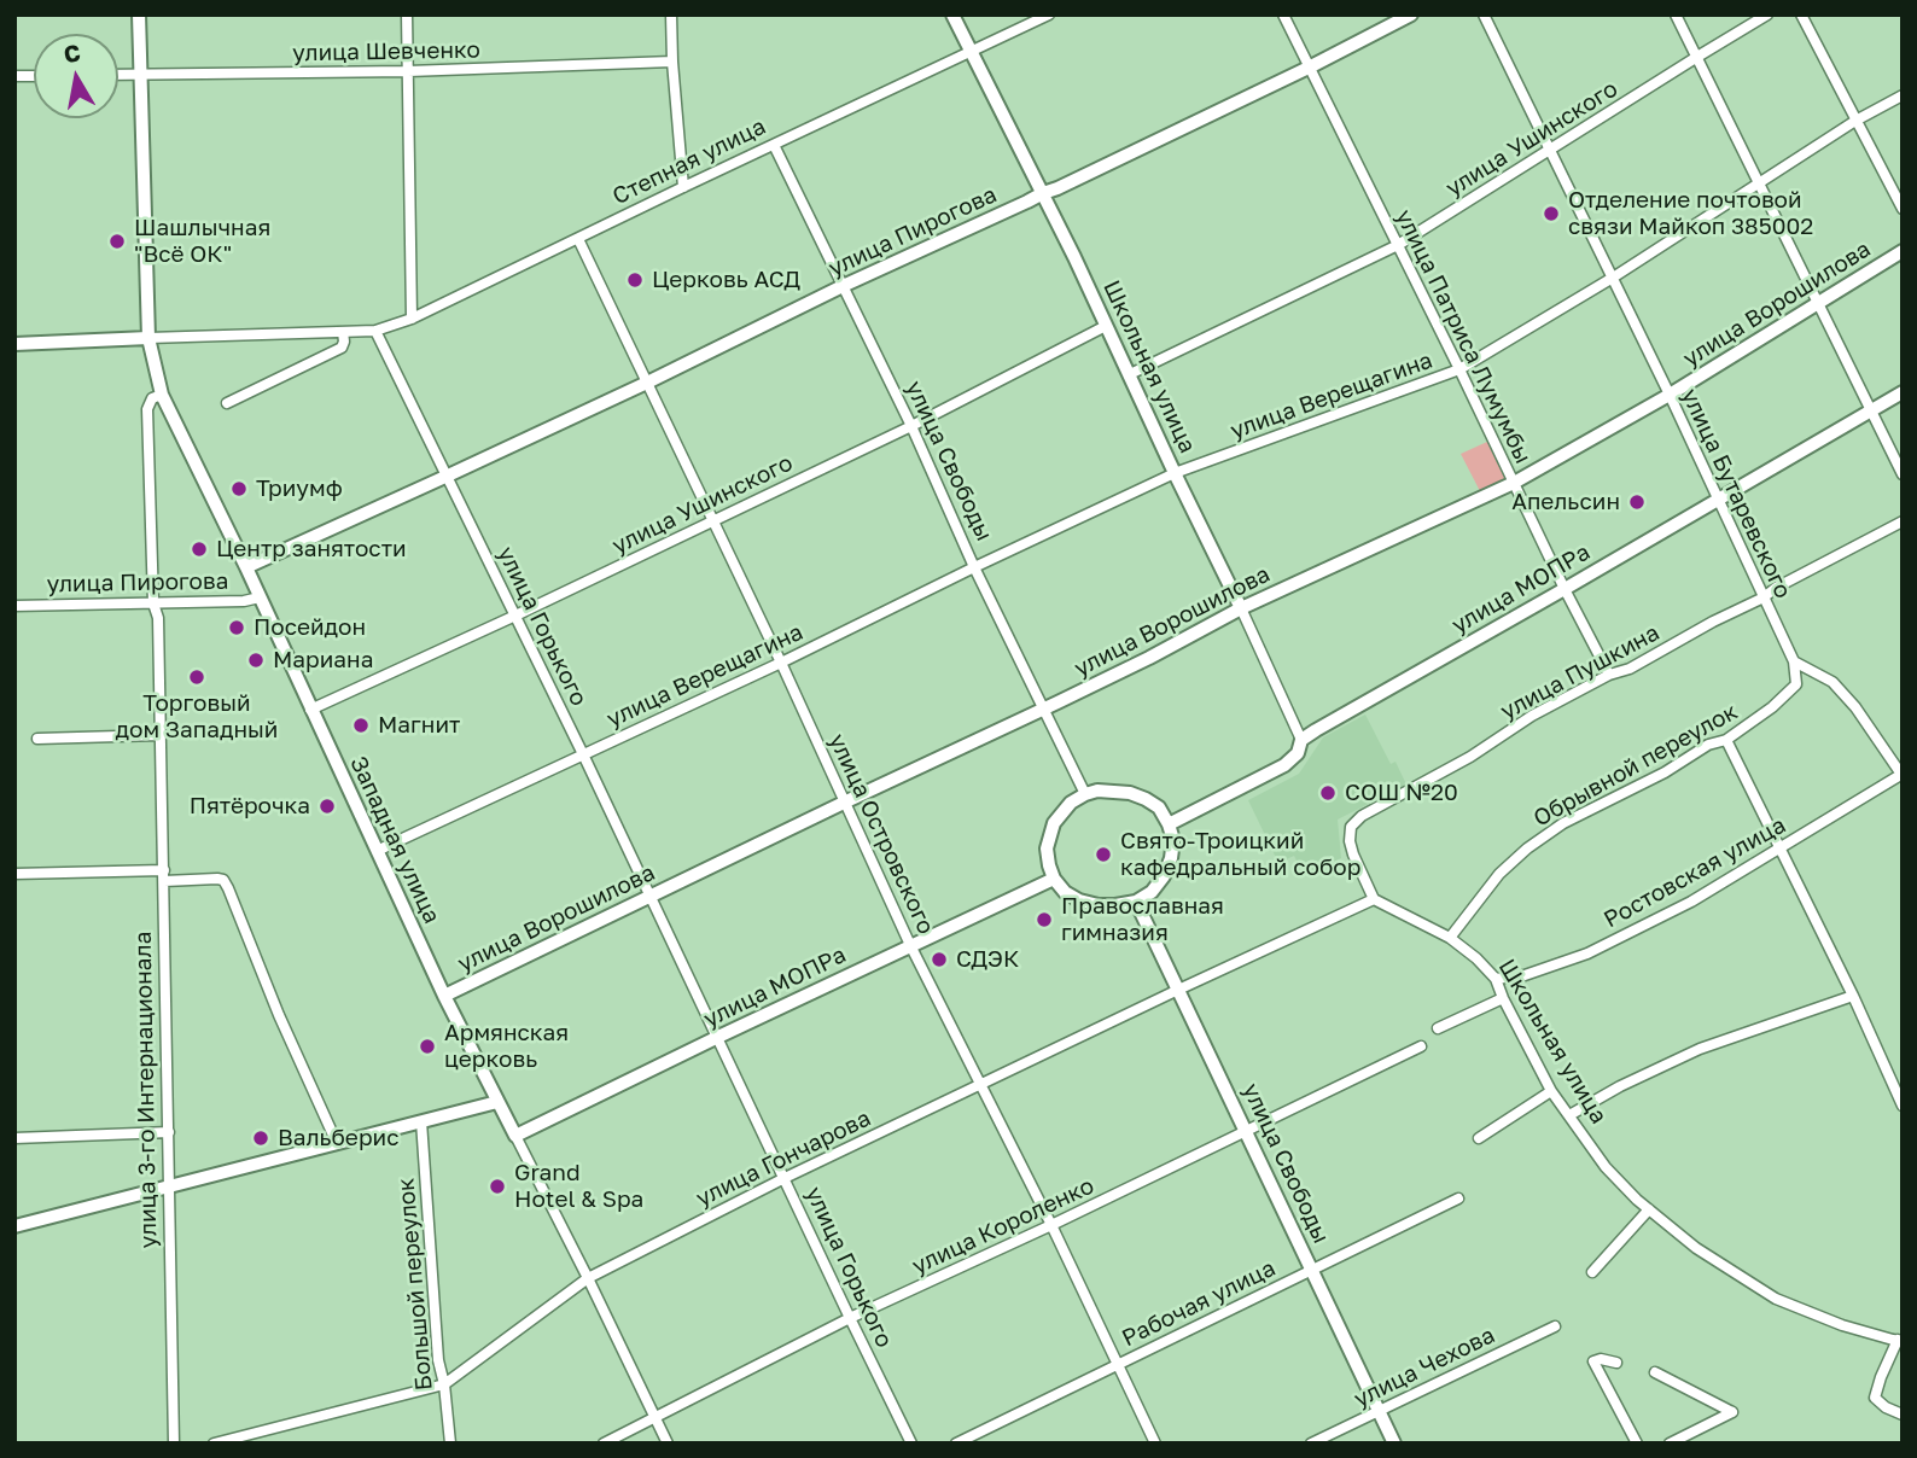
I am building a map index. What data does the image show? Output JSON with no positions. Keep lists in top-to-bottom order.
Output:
{
  "streets": {
    "main road": [
      "Степная улица",
      "улица Пирогова",
      "улица Ворошилова",
      "Школьная улица",
      "улица Свободы",
      "улица МОПРа",
      "Западная улица"
    ],
    "street": [
      "улица Шевченко",
      "улица Ушинского",
      "улица Патриса Лумумбы",
      "улица Верещагина",
      "улица Бутаревского",
      "улица Горького",
      "улица Пушкина",
      "Обрывной переулок",
      "улица Островского",
      "Ростовская улица",
      "улица 3-го Интернационала",
      "улица Гончарова",
      "улица Короленко",
      "Большой переулок",
      "Рабочая улица",
      "улица Чехова"
    ]
  },
  "crossings": [
    ["улица Ушинского", "улица Патриса Лумумбы"],
    ["улица Ушинского", "Школьная улица"],
    ["улица Ушинского", "улица Свободы"],
    ["улица Ушинского", "улица Бутаревского"],
    ["улица Ушинского", "улица Горького"],
    ["улица Ушинского", "улица Островского"],
    ["улица Ушинского", "Западная улица"],
    ["Степная улица", "Школьная улица"],
    ["Степная улица", "улица Свободы"],
    ["Степная улица", "улица Горького"],
    ["Степная улица", "улица Островского"],
    ["Степная улица", "Западная улица"],
    ["улица Пирогова", "улица Патриса Лумумбы"],
    ["улица Пирогова", "Школьная улица"],
    ["улица Пирогова", "улица Свободы"],
    ["улица Пирогова", "улица Горького"],
    ["улица Пирогова", "улица Островского"],
    ["улица Пирогова", "Западная улица"],
    ["улица Пирогова", "улица 3-го Интернационала"],
    ["улица Ворошилова", "улица Патриса Лумумбы"],
    ["улица Ворошилова", "Школьная улица"],
    ["улица Ворошилова", "улица Свободы"],
    ["улица Ворошилова", "улица Бутаревского"],
    ["улица Ворошилова", "улица Горького"],
    ["улица Ворошилова", "улица Островского"],
    ["улица Ворошилова", "Западная улица"],
    ["улица Патриса Лумумбы", "улица Верещагина"],
    ["улица Патриса Лумумбы", "улица МОПРа"],
    ["улица Патриса Лумумбы", "улица Пушкина"],
    ["Школьная улица", "улица Верещагина"],
    ["Школьная улица", "улица МОПРа"],
    ["Школьная улица", "улица Пушкина"],
    ["Школьная улица", "Обрывной переулок"],
    ["Школьная улица", "Ростовская улица"],
    ["Школьная улица", "улица Гончарова"],
    ["улица Верещагина", "улица Свободы"],
    ["улица Верещагина", "улица Бутаревского"],
    ["улица Верещагина", "улица Горького"],
    ["улица Верещагина", "улица Островского"],
    ["улица Верещагина", "Западная улица"],
    ["улица Свободы", "улица МОПРа"],
    ["улица Свободы", "улица Гончарова"],
    ["улица Свободы", "улица Короленко"],
    ["улица Свободы", "Рабочая улица"],
    ["улица Свободы", "улица Чехова"],
    ["улица Бутаревского", "улица МОПРа"],
    ["улица Бутаревского", "улица Пушкина"],
    ["улица Бутаревского", "Обрывной переулок"],
    ["улица МОПРа", "улица Горького"],
    ["улица МОПРа", "улица Островского"],
    ["улица МОПРа", "Западная улица"],
    ["улица Горького", "улица Гончарова"],
    ["улица Горького", "улица Короленко"],
    ["улица Пушкина", "улица Гончарова"],
    ["улица Островского", "улица Гончарова"],
    ["улица Островского", "улица Короленко"],
    ["улица Островского", "Рабочая улица"],
    ["Западная улица", "улица 3-го Интернационала"],
    ["Западная улица", "улица Гончарова"],
    ["Западная улица", "улица Короленко"],
    ["улица Гончарова", "Большой переулок"]
  ],
  "places": [
    "Отделение почтовой связи Майкоп 385002",
    "Шашлычная \"Всё ОК\"",
    "Церковь АСД",
    "Триумф",
    "Апельсин",
    "Центр занятости",
    "Посейдон",
    "Мариана",
    "Торговый дом Западный",
    "Магнит",
    "СОШ №20",
    "Пятёрочка",
    "Свято-Троицкий кафедральный собор",
    "Православная гимназия",
    "СДЭК",
    "Армянская церковь",
    "Вальберис",
    "Grand Hotel & Spa"
  ],
  "north": "top"
}
